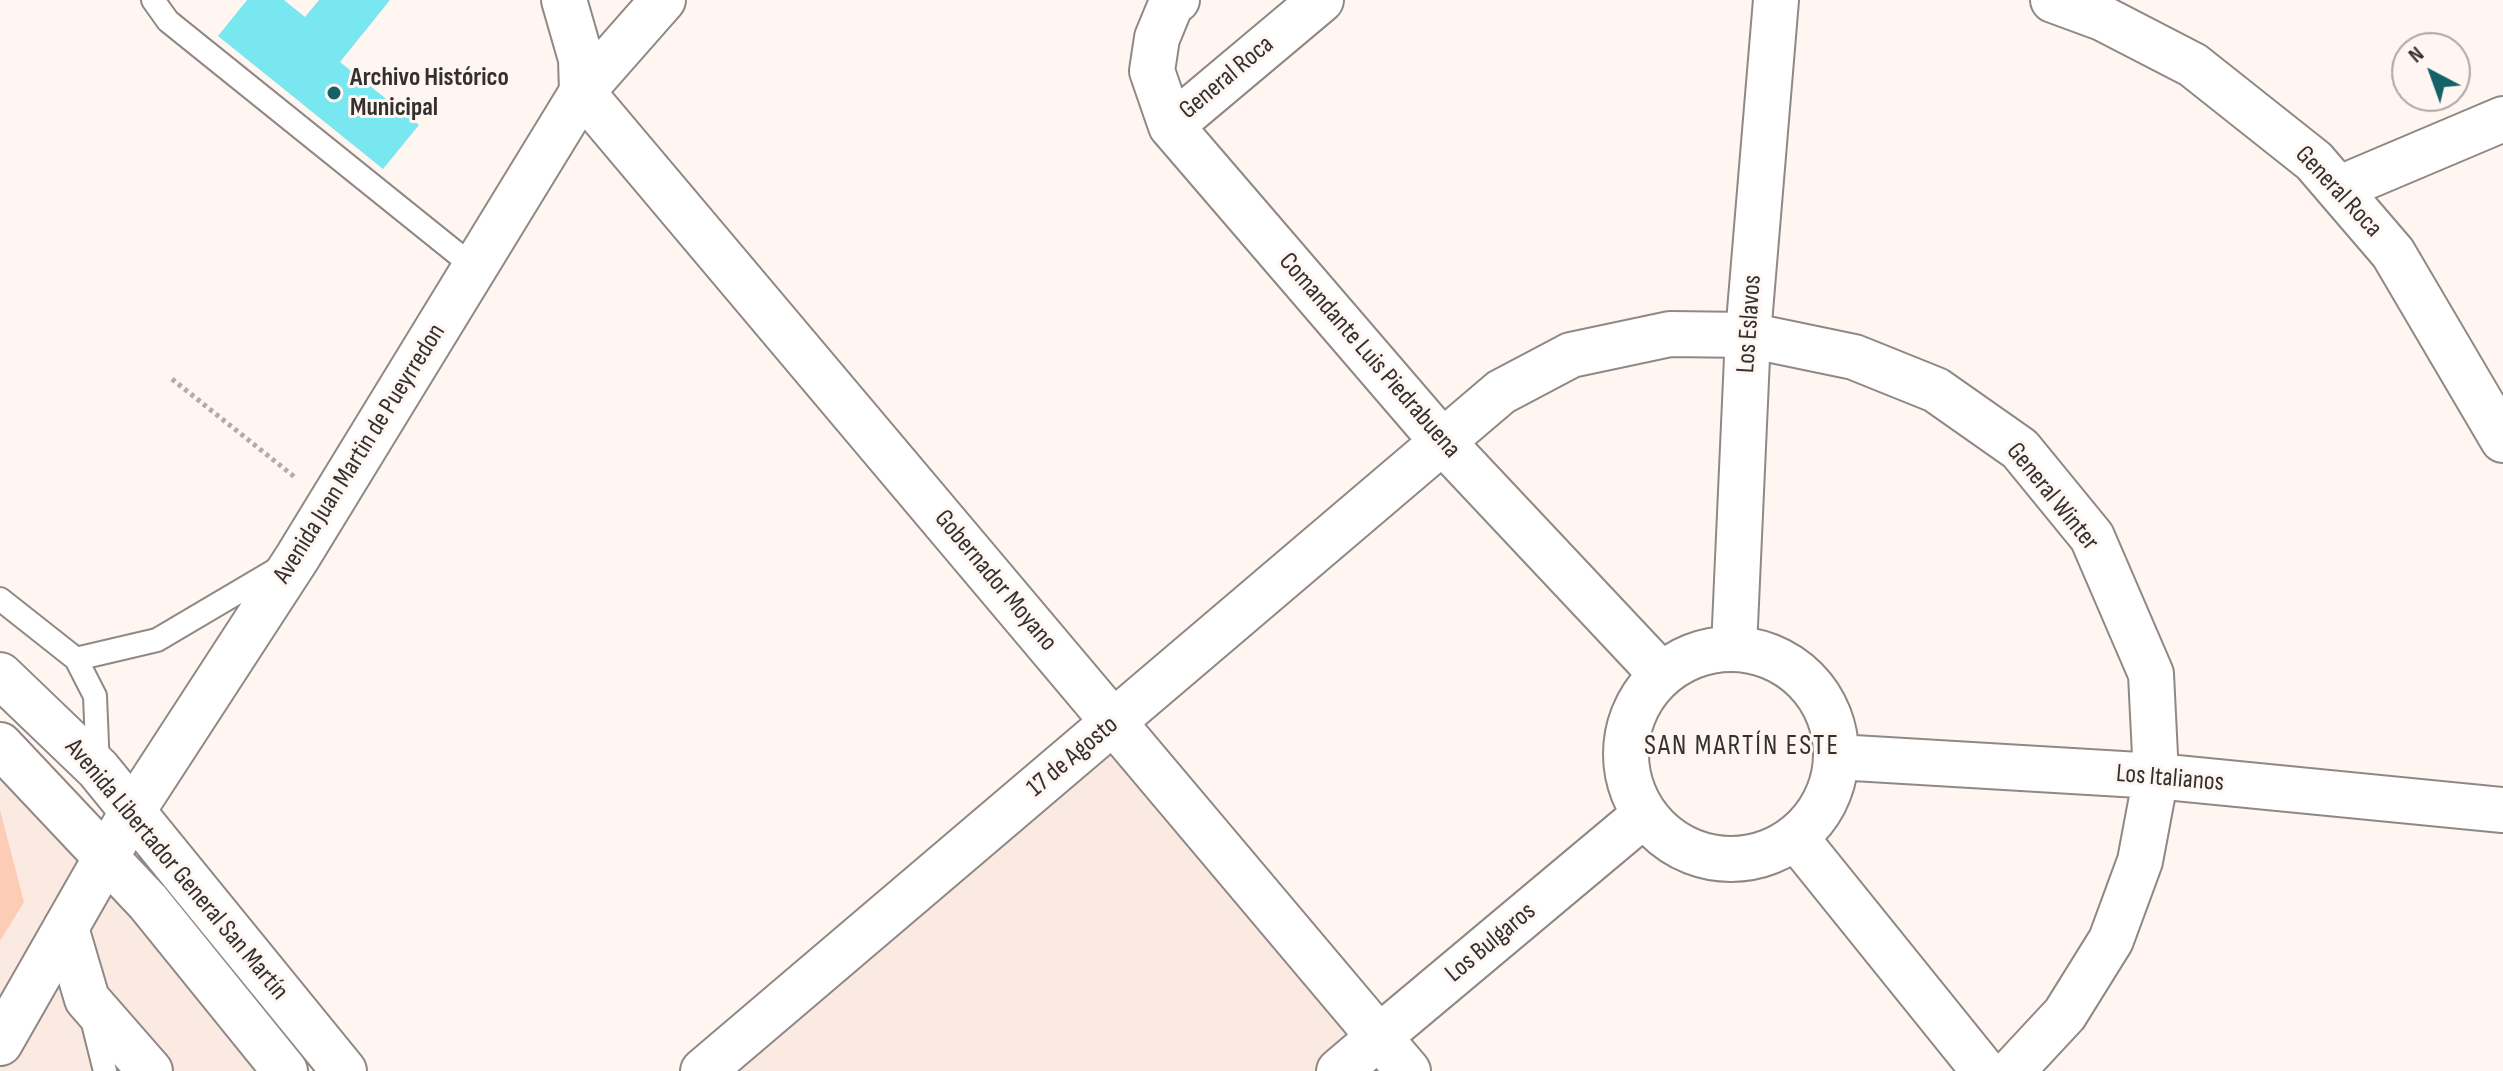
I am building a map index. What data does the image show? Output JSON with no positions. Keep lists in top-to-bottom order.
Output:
{
  "streets": {
    "main road": [
      "General Roca",
      "Los Eslavos",
      "Comandante Luis Piedrabuena",
      "Avenida Juan Martin de Pueyrredon",
      "General Winter",
      "Gobernador Moyano",
      "17 de Agosto",
      "Los Italianos",
      "Avenida Libertador General San Martín",
      "Los Bulgaros"
    ]
  },
  "crossings": [
    ["General Roca", "Comandante Luis Piedrabuena"],
    ["Los Eslavos", "Comandante Luis Piedrabuena"],
    ["Los Eslavos", "General Winter"],
    ["Los Eslavos", "Los Italianos"],
    ["Los Eslavos", "Los Bulgaros"],
    ["Comandante Luis Piedrabuena", "General Winter"],
    ["Comandante Luis Piedrabuena", "17 de Agosto"],
    ["Comandante Luis Piedrabuena", "Los Italianos"],
    ["Comandante Luis Piedrabuena", "Los Bulgaros"],
    ["Avenida Juan Martin de Pueyrredon", "Gobernador Moyano"],
    ["Avenida Juan Martin de Pueyrredon", "Avenida Libertador General San Martín"],
    ["General Winter", "17 de Agosto"],
    ["General Winter", "Los Italianos"],
    ["Gobernador Moyano", "17 de Agosto"],
    ["Gobernador Moyano", "Los Bulgaros"],
    ["Los Italianos", "Los Bulgaros"]
  ],
  "districts": ["SAN MARTÍN ESTE"],
  "places": ["Archivo Histórico Municipal"],
  "north": "top left"
}
